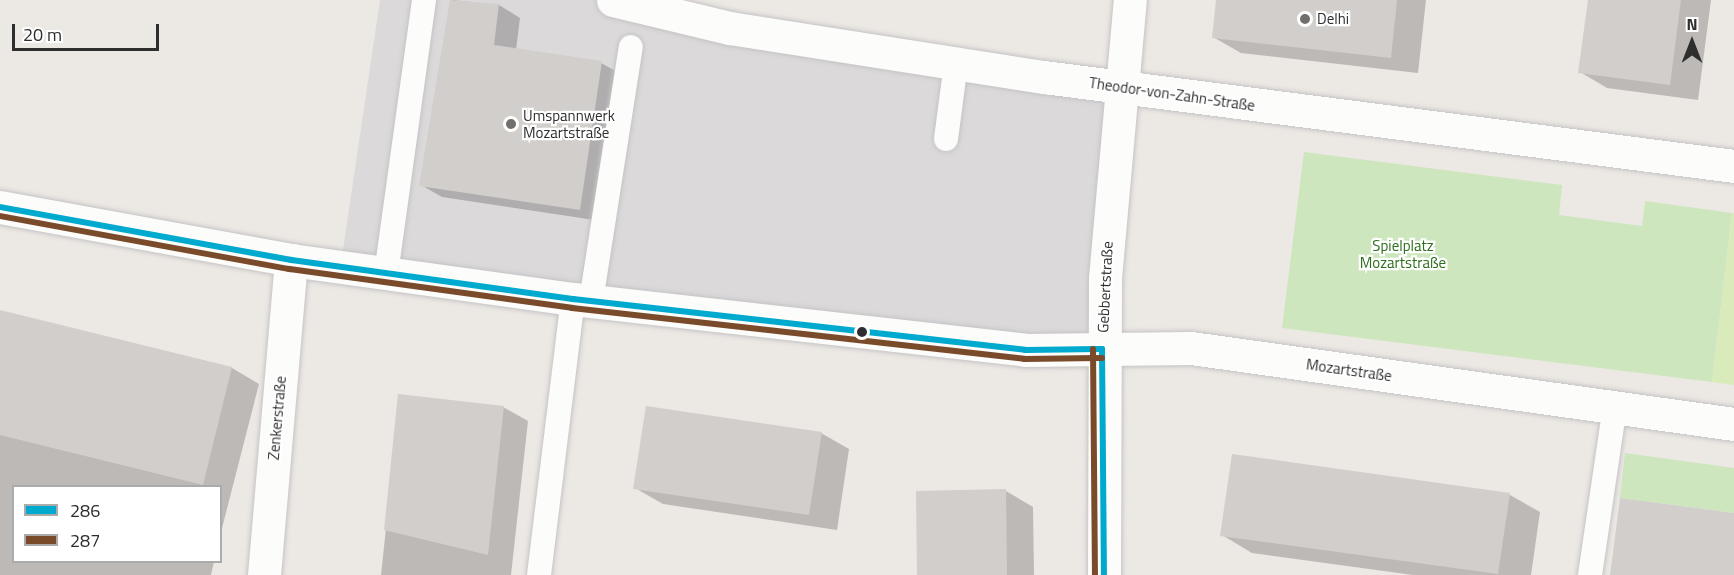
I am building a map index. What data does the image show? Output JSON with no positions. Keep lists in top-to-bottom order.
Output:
{
  "streets": {
    "street": [
      "Theodor-von-Zahn-Straße",
      "Gebbertstraße",
      "Mozartstraße",
      "Zenkerstraße"
    ]
  },
  "crossings": [
    ["Theodor-von-Zahn-Straße", "Gebbertstraße"],
    ["Gebbertstraße", "Mozartstraße"],
    ["Mozartstraße", "Zenkerstraße"]
  ],
  "parks": ["Spielplatz Mozartstraße"],
  "places": ["Delhi", "Umspannwerk Mozartstraße"],
  "lines": ["transit line 286", "transit line 287"],
  "legend": ["286", "287"],
  "scale_bar": "20 m",
  "north": "top"
}
